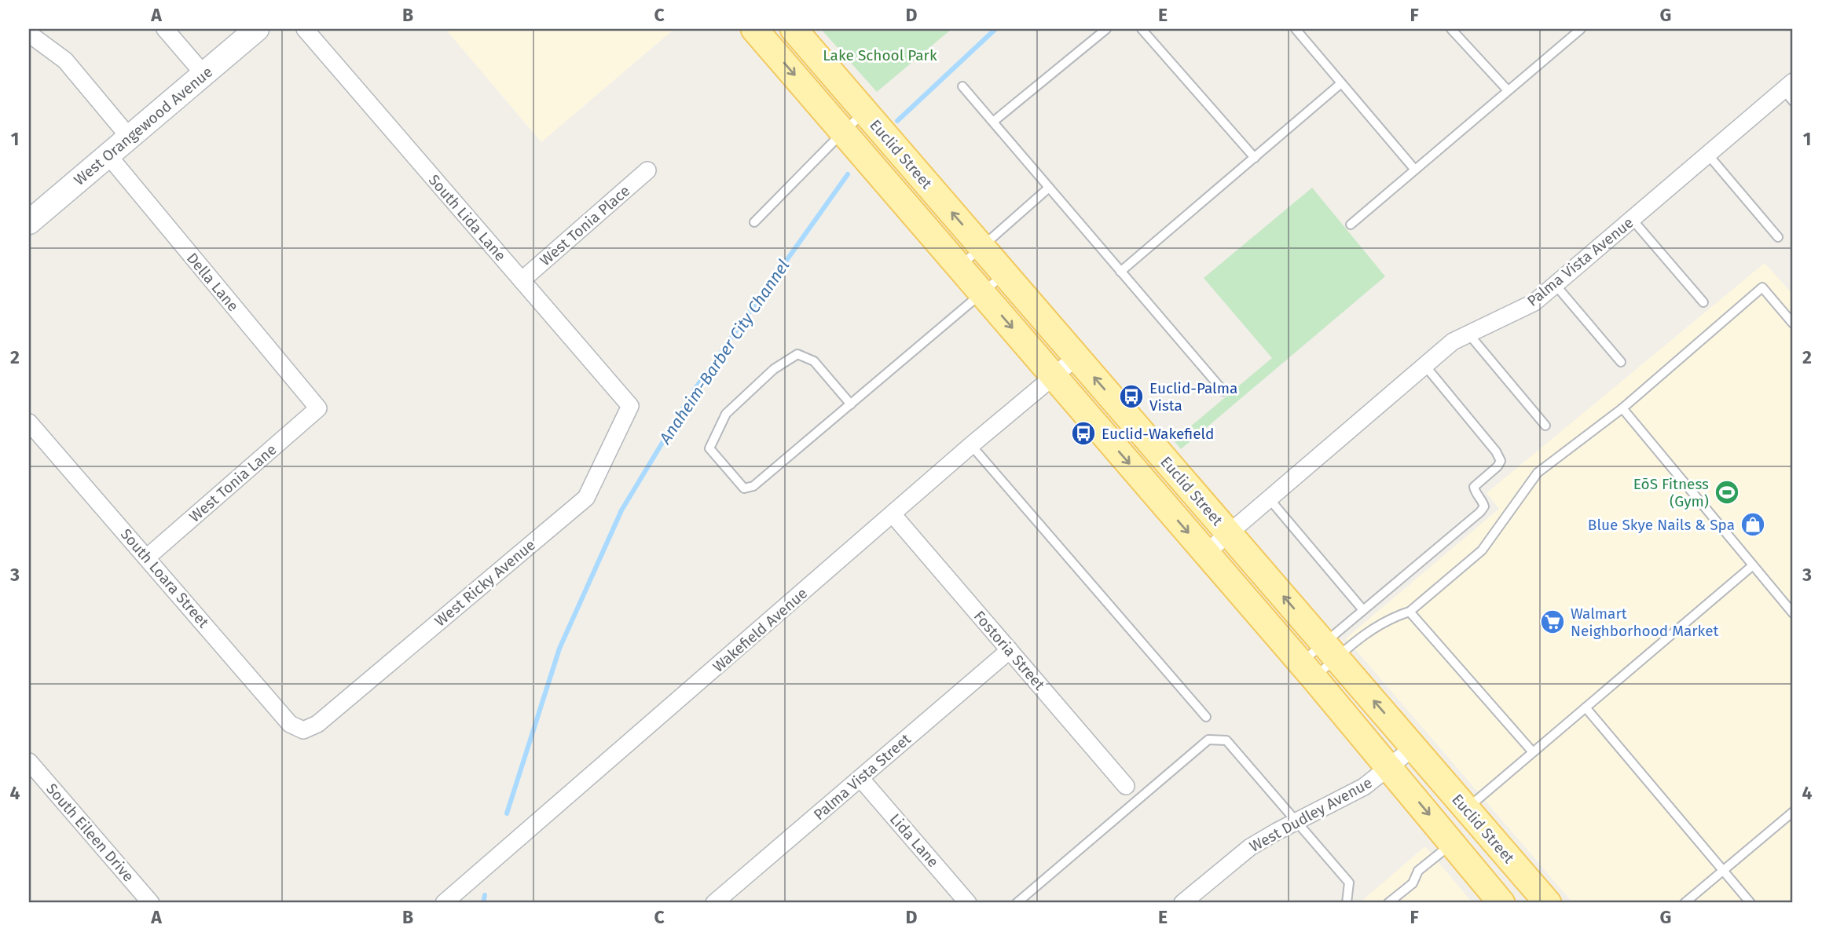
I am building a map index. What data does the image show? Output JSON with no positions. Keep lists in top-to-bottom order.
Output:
{
  "streets": {
    "main road": ["West Orangewood Avenue", "Euclid Street"],
    "street": [
      "South Lida Lane",
      "West Tonia Place",
      "Palma Vista Avenue",
      "Della Lane",
      "West Tonia Lane",
      "South Loara Street",
      "West Ricky Avenue",
      "Wakefield Avenue",
      "Fostoria Street",
      "Palma Vista Street",
      "West Dudley Avenue",
      "South Eileen Drive",
      "Lida Lane"
    ]
  },
  "crossings": [
    ["West Orangewood Avenue", "Della Lane"],
    ["Euclid Street", "Palma Vista Avenue"],
    ["Euclid Street", "Wakefield Avenue"],
    ["Euclid Street", "West Dudley Avenue"],
    ["South Lida Lane", "West Tonia Place"],
    ["South Lida Lane", "West Ricky Avenue"],
    ["Della Lane", "West Tonia Lane"],
    ["West Tonia Lane", "South Loara Street"],
    ["South Loara Street", "West Ricky Avenue"],
    ["Wakefield Avenue", "Fostoria Street"],
    ["Fostoria Street", "Palma Vista Street"],
    ["Palma Vista Street", "Lida Lane"]
  ],
  "water": ["Anaheim-Barber City Channel"],
  "parks": ["Lake School Park"],
  "places": {
    "bus stop": ["Euclid-Palma Vista", "Euclid-Wakefield"],
    "sports": ["EōS Fitness (Gym)"],
    "shop": ["Blue Skye Nails & Spa"],
    "supermarket": ["Walmart Neighborhood Market"]
  },
  "grid": {
    "columns": [
      "A",
      "B",
      "C",
      "D",
      "E",
      "F",
      "G"
    ],
    "rows": [
      "1",
      "2",
      "3",
      "4"
    ]
  }
}
